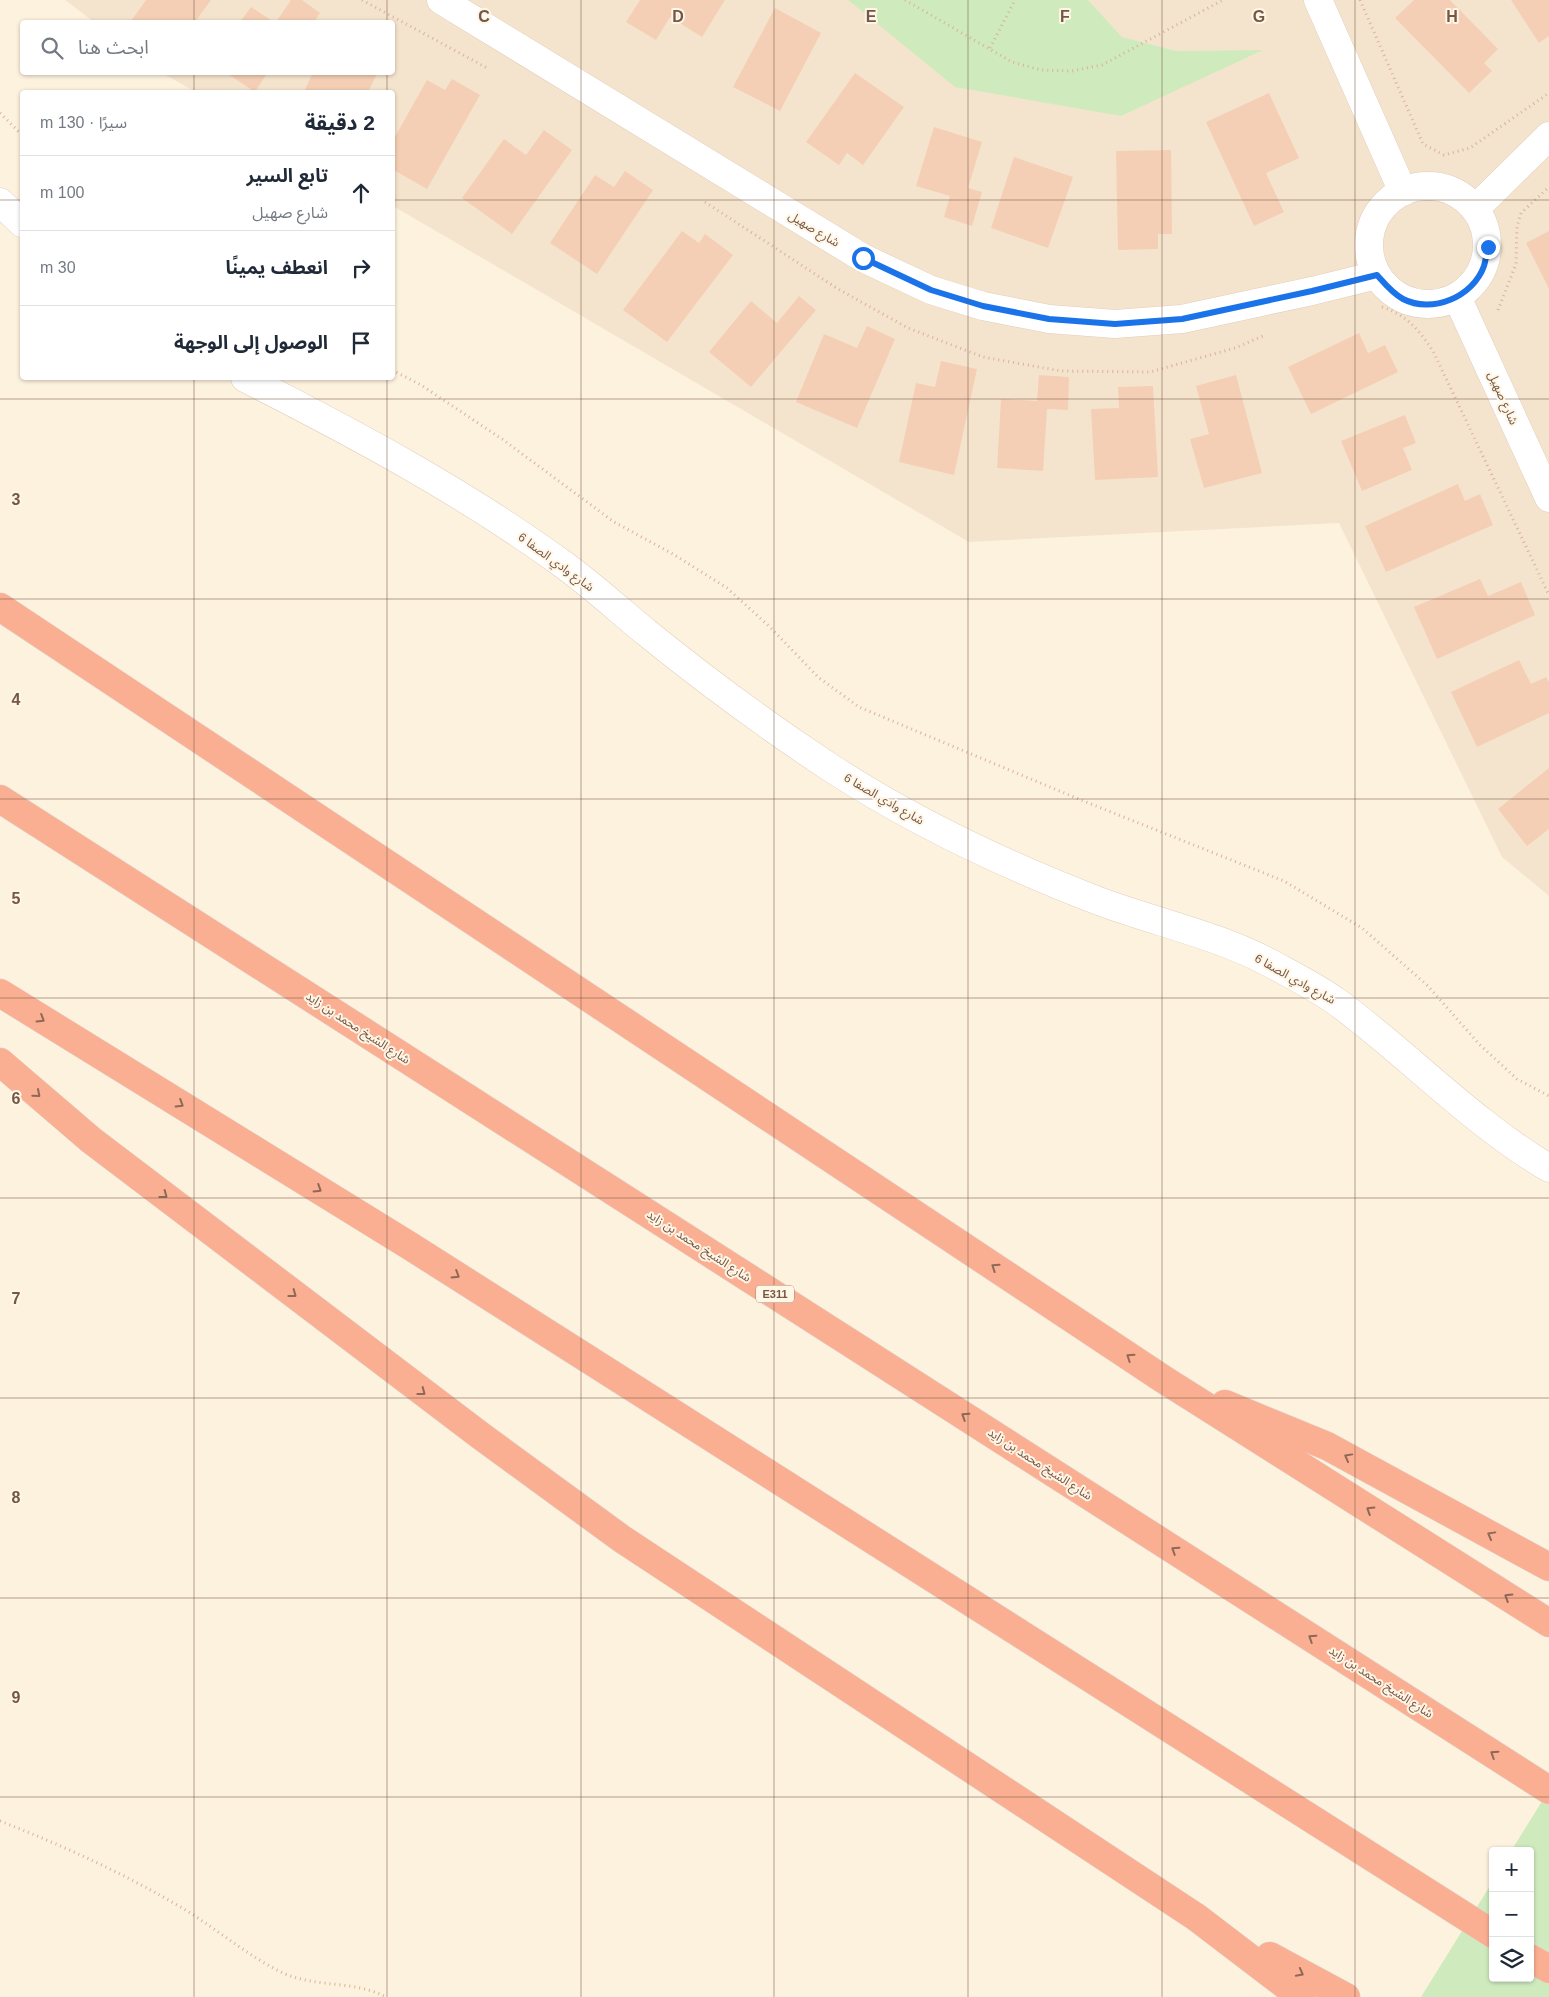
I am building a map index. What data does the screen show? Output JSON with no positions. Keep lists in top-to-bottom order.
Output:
{
  "streets": {
    "highway": ["شارع الشيخ محمد بن زايد", "E311"],
    "street": ["شارع صهيل", "شارع وادي الصفا 6"]
  },
  "page": {
    "search": "ابحث هنا",
    "heading": ["2 دقيقة", "سيرًا · 130 m"],
    "list": [
      ["تابع السير", "شارع صهيل", "100 m"],
      ["انعطف يمينًا", "30 m"],
      "الوصول إلى الوجهة"
    ],
    "map_buttons": ["+", "−"]
  },
  "grid": {
    "columns": [
      "C",
      "D",
      "E",
      "F",
      "G",
      "H"
    ],
    "rows": [
      "3",
      "4",
      "5",
      "6",
      "7",
      "8",
      "9"
    ]
  }
}
